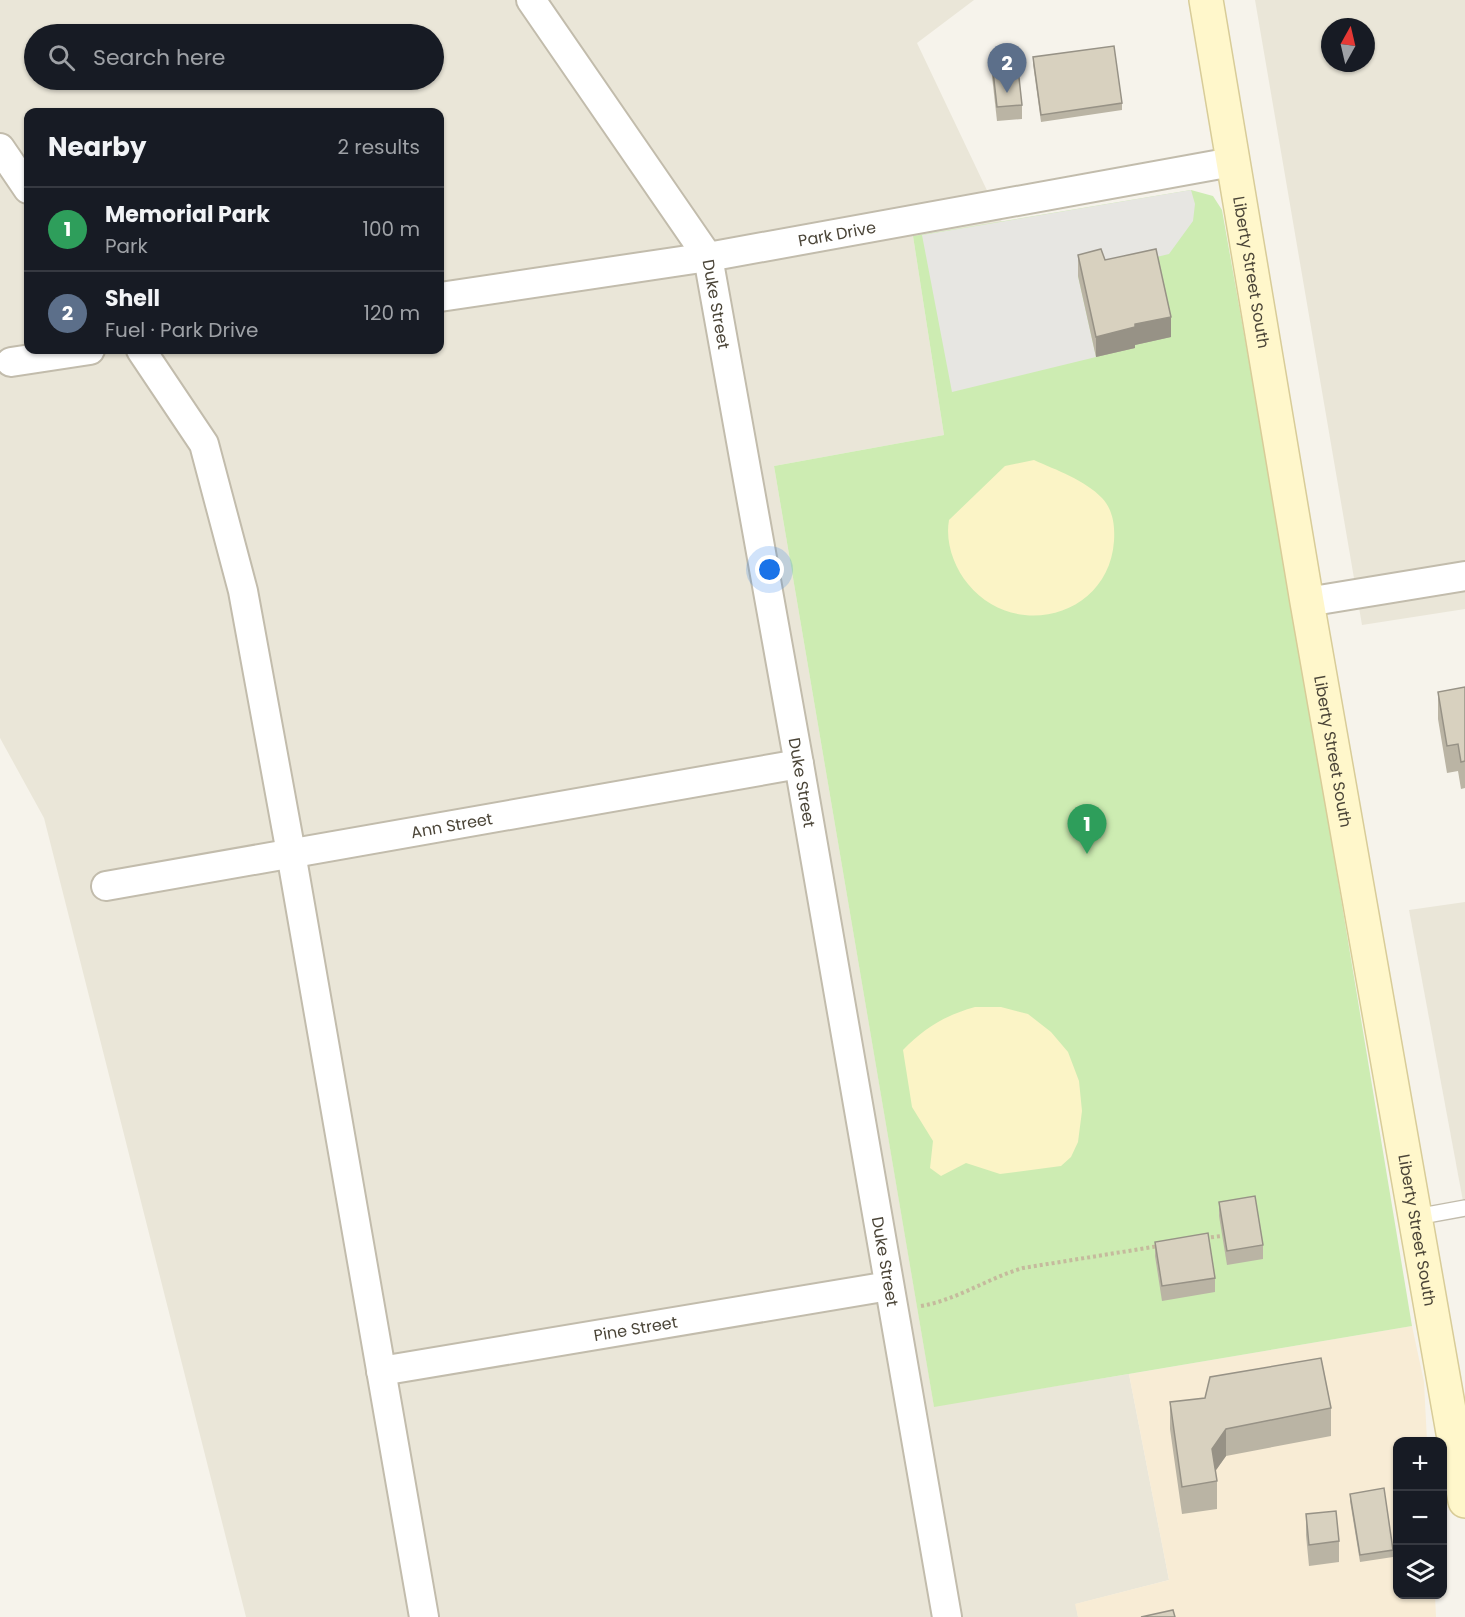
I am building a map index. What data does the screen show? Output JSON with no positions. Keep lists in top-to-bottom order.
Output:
{
  "streets": {
    "main road": ["Liberty Street South"],
    "street": [
      "Park Drive",
      "Duke Street",
      "Ann Street",
      "Pine Street"
    ]
  },
  "crossings": [
    ["Park Drive", "Liberty Street South"],
    ["Park Drive", "Duke Street"],
    ["Duke Street", "Ann Street"],
    ["Duke Street", "Pine Street"]
  ],
  "north": "top",
  "page": {
    "search": "Search here",
    "pins": ["2", "1"],
    "heading": ["Nearby", "2 results"],
    "list": [
      {
        "mark": "1",
        "name": "Memorial Park",
        "note": "Park",
        "value": "100 m"
      },
      {
        "mark": "2",
        "name": "Shell",
        "note": "Fuel · Park Drive",
        "value": "120 m"
      }
    ],
    "map_buttons": ["+", "−"]
  }
}
